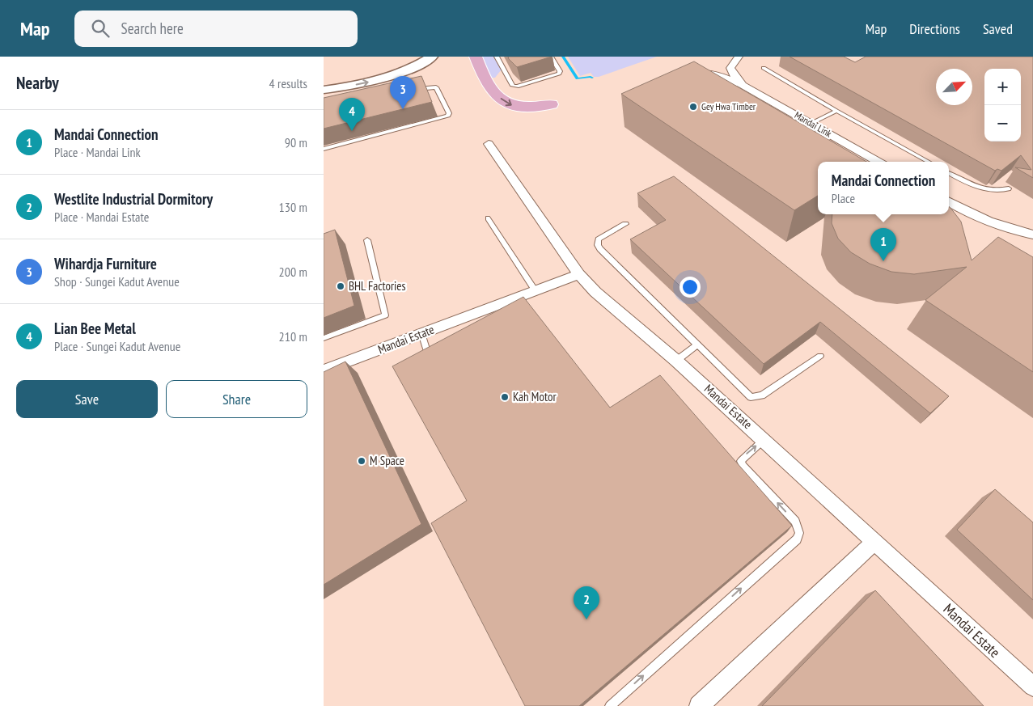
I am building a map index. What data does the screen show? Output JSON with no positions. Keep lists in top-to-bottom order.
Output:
{
  "streets": {
    "street": ["Mandai Link", "Mandai Estate"]
  },
  "places": [
    "Gey Hwa Timber",
    "BHL Factories",
    "Kah Motor",
    "M Space"
  ],
  "north": "top right",
  "page": {
    "header": "Map",
    "search": "Search here",
    "nav": ["Map", "Directions", "Saved"],
    "heading": ["Nearby", "4 results"],
    "map_buttons": ["+", "−"],
    "pins": [
      "3",
      "4",
      "1",
      "2"
    ],
    "list": [
      {
        "mark": "1",
        "name": "Mandai Connection",
        "note": "Place · Mandai Link",
        "value": "90 m"
      },
      {
        "mark": "2",
        "name": "Westlite Industrial Dormitory",
        "note": "Place · Mandai Estate",
        "value": "130 m"
      },
      {
        "mark": "3",
        "name": "Wihardja Furniture",
        "note": "Shop · Sungei Kadut Avenue",
        "value": "200 m"
      },
      {
        "mark": "4",
        "name": "Lian Bee Metal",
        "note": "Place · Sungei Kadut Avenue",
        "value": "210 m"
      }
    ],
    "popup": ["Mandai Connection", "Place"],
    "buttons": ["Save", "Share"]
  }
}
